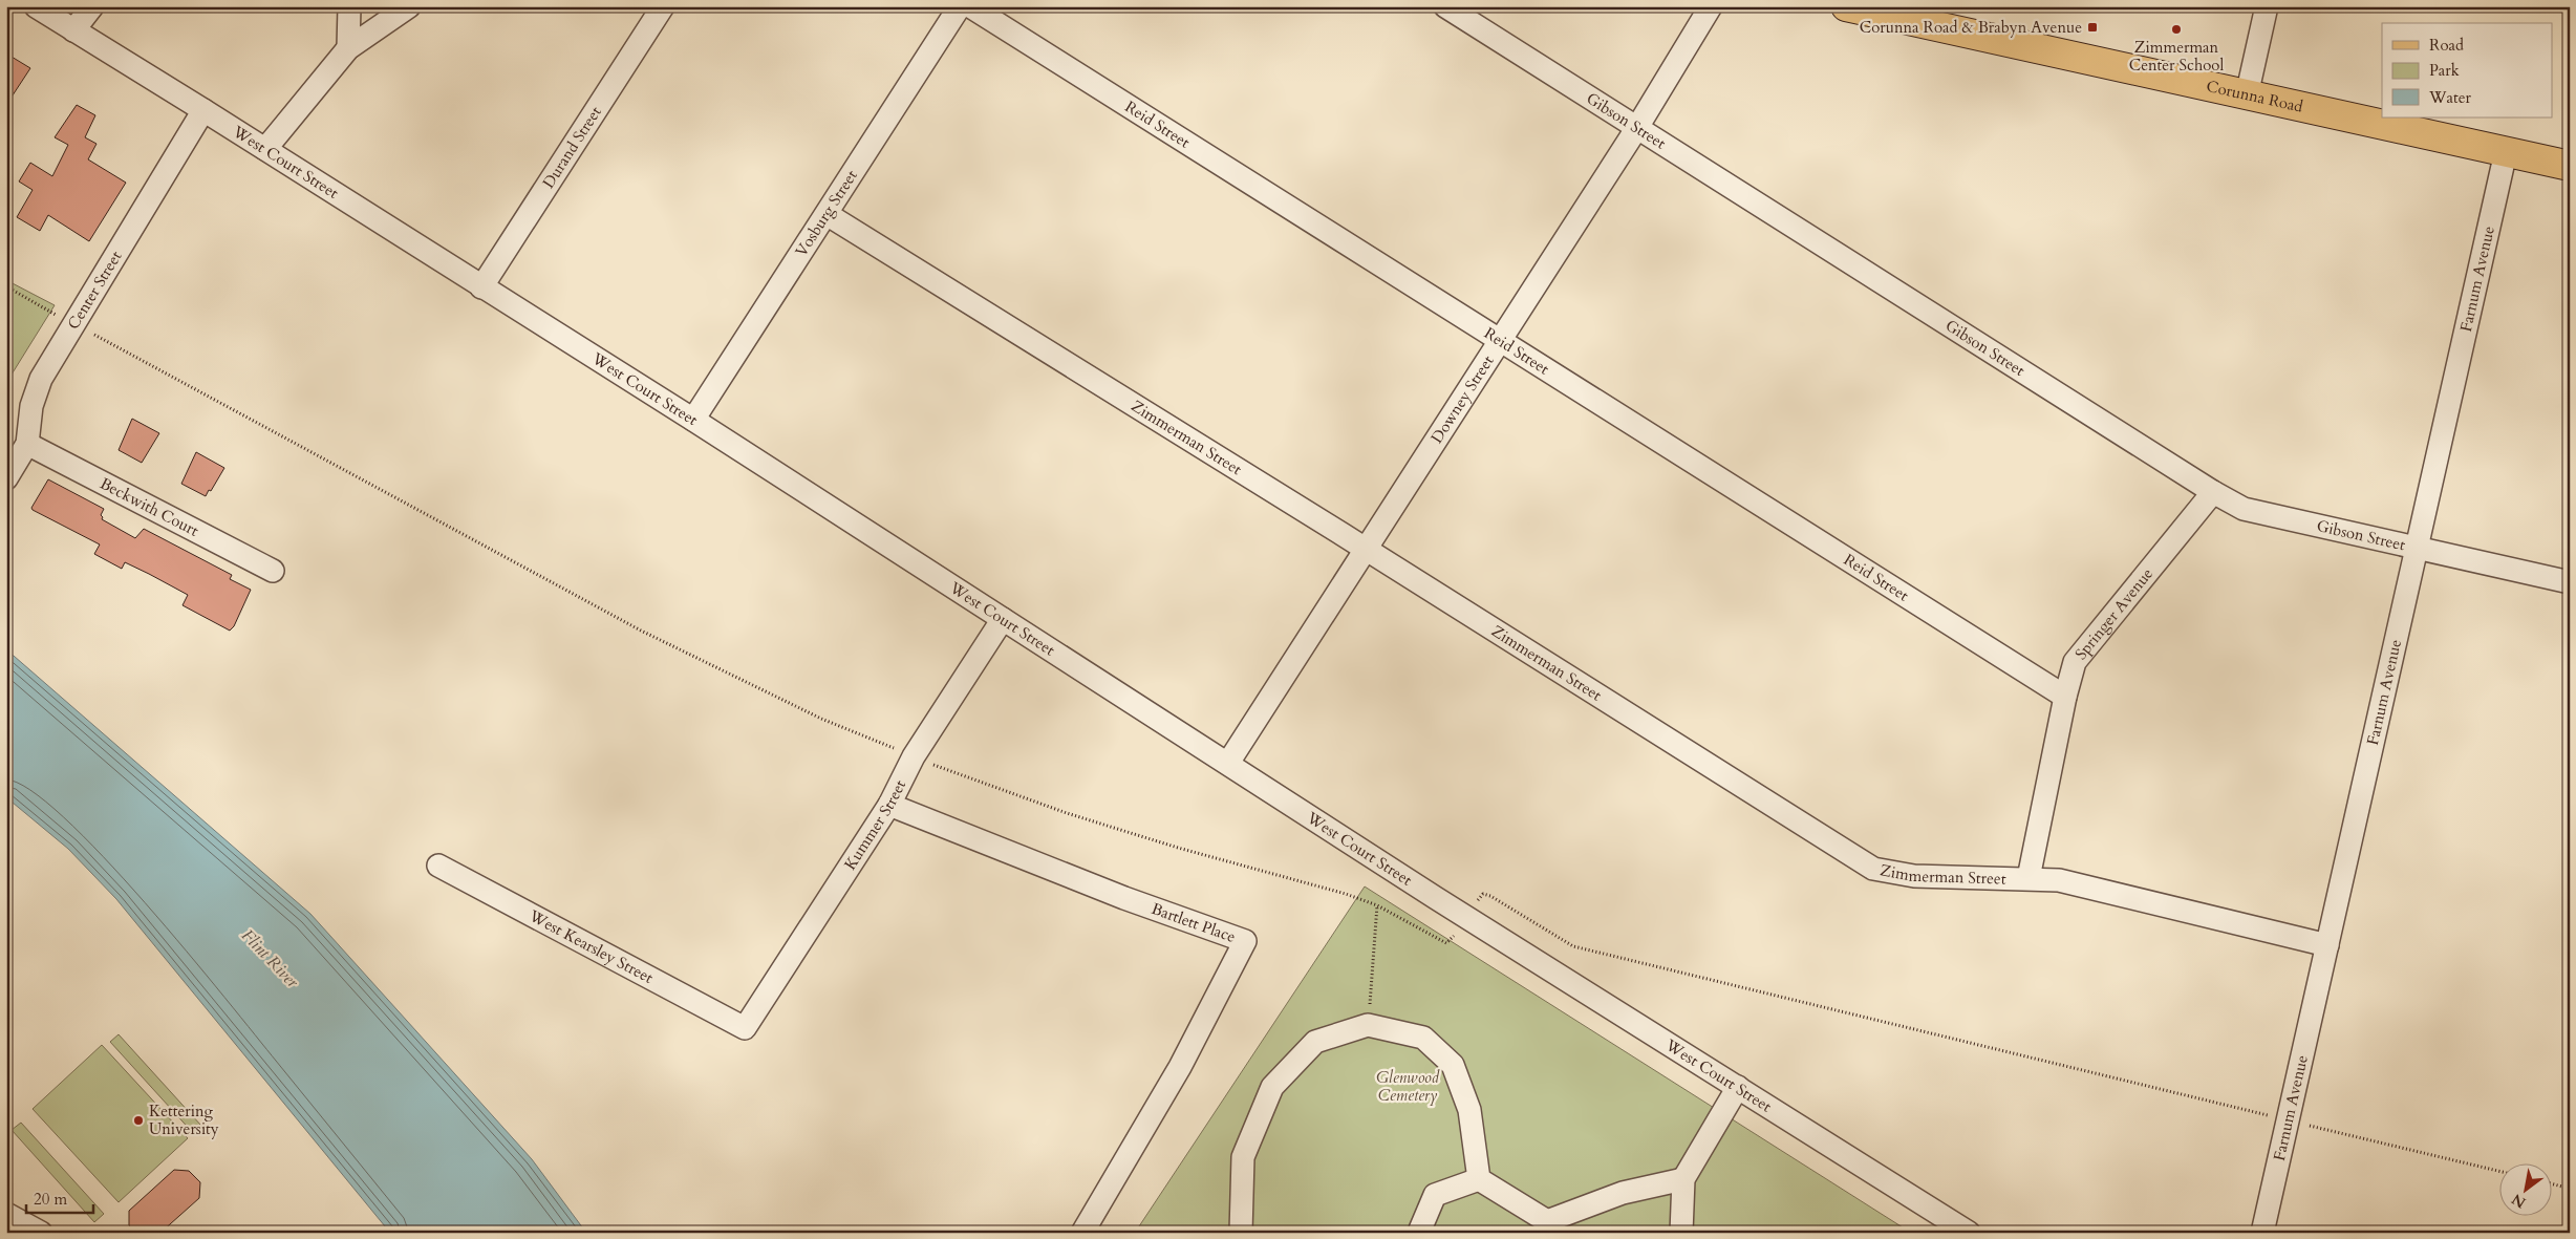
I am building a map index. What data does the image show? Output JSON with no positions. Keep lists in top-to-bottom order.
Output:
{
  "streets": {
    "main road": ["Corunna Road"],
    "street": [
      "Gibson Street",
      "Reid Street",
      "Durand Street",
      "West Court Street",
      "Vosburg Street",
      "Farnum Avenue",
      "Center Street",
      "Downey Street",
      "Zimmerman Street",
      "Beckwith Court",
      "Springer Avenue",
      "Kummer Street",
      "Bartlett Place",
      "West Kearsley Street"
    ]
  },
  "crossings": [
    ["Corunna Road", "Farnum Avenue"],
    ["Gibson Street", "Farnum Avenue"],
    ["Gibson Street", "Downey Street"],
    ["Gibson Street", "Springer Avenue"],
    ["Reid Street", "Downey Street"],
    ["Reid Street", "Springer Avenue"],
    ["Durand Street", "West Court Street"],
    ["West Court Street", "Vosburg Street"],
    ["West Court Street", "Center Street"],
    ["West Court Street", "Downey Street"],
    ["West Court Street", "Kummer Street"],
    ["Vosburg Street", "Zimmerman Street"],
    ["Farnum Avenue", "Zimmerman Street"],
    ["Center Street", "Beckwith Court"],
    ["Downey Street", "Zimmerman Street"],
    ["Zimmerman Street", "Springer Avenue"],
    ["Kummer Street", "Bartlett Place"],
    ["Kummer Street", "West Kearsley Street"]
  ],
  "water": ["Flint River"],
  "parks": ["Glenwood Cemetery"],
  "places": {
    "transit": ["Corunna Road & Brabyn Avenue"],
    "other": ["Zimmerman Center School", "Kettering University"]
  },
  "legend": ["Road", "Park", "Water"],
  "scale_bar": "20 m",
  "north": "bottom left"
}
